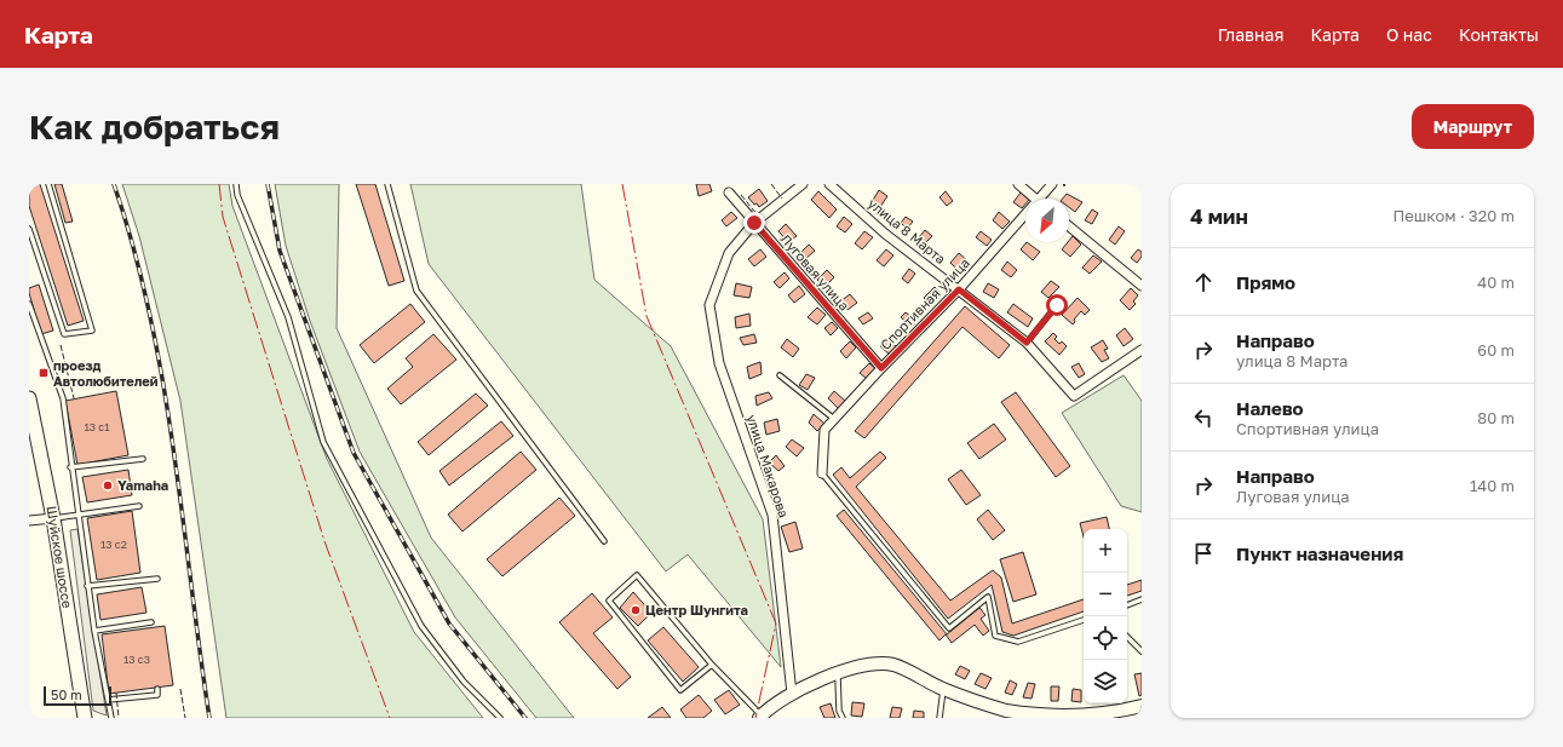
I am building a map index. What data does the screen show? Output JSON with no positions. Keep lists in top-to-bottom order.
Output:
{
  "streets": {
    "main road": ["Шуйское шоссе"],
    "street": [
      "улица 8 Марта",
      "Луговая улица",
      "Спортивная улица",
      "улица Макарова"
    ]
  },
  "crossings": [
    ["улица 8 Марта", "Спортивная улица"],
    ["Луговая улица", "Спортивная улица"],
    ["Луговая улица", "улица Макарова"]
  ],
  "places": {
    "transit": ["проезд Автолюбителей"],
    "other": ["Yamaha", "Центр Шунгита"]
  },
  "house_numbers": ["13 с1", "13 с2", "13 с3"],
  "scale_bar": "50 m",
  "north": "bottom left",
  "page": {
    "header": "Карта",
    "nav": [
      "Главная",
      "Карта",
      "О нас",
      "Контакты"
    ],
    "buttons": "Маршрут",
    "title": "Как добраться",
    "heading": ["4 мин", "Пешком · 320 m"],
    "list": [
      ["Прямо", "40 m"],
      ["Направо", "улица 8 Марта", "60 m"],
      ["Налево", "Спортивная улица", "80 m"],
      ["Направо", "Луговая улица", "140 m"],
      "Пункт назначения"
    ],
    "map_buttons": ["+", "−"],
    "scale": "50 m"
  }
}
